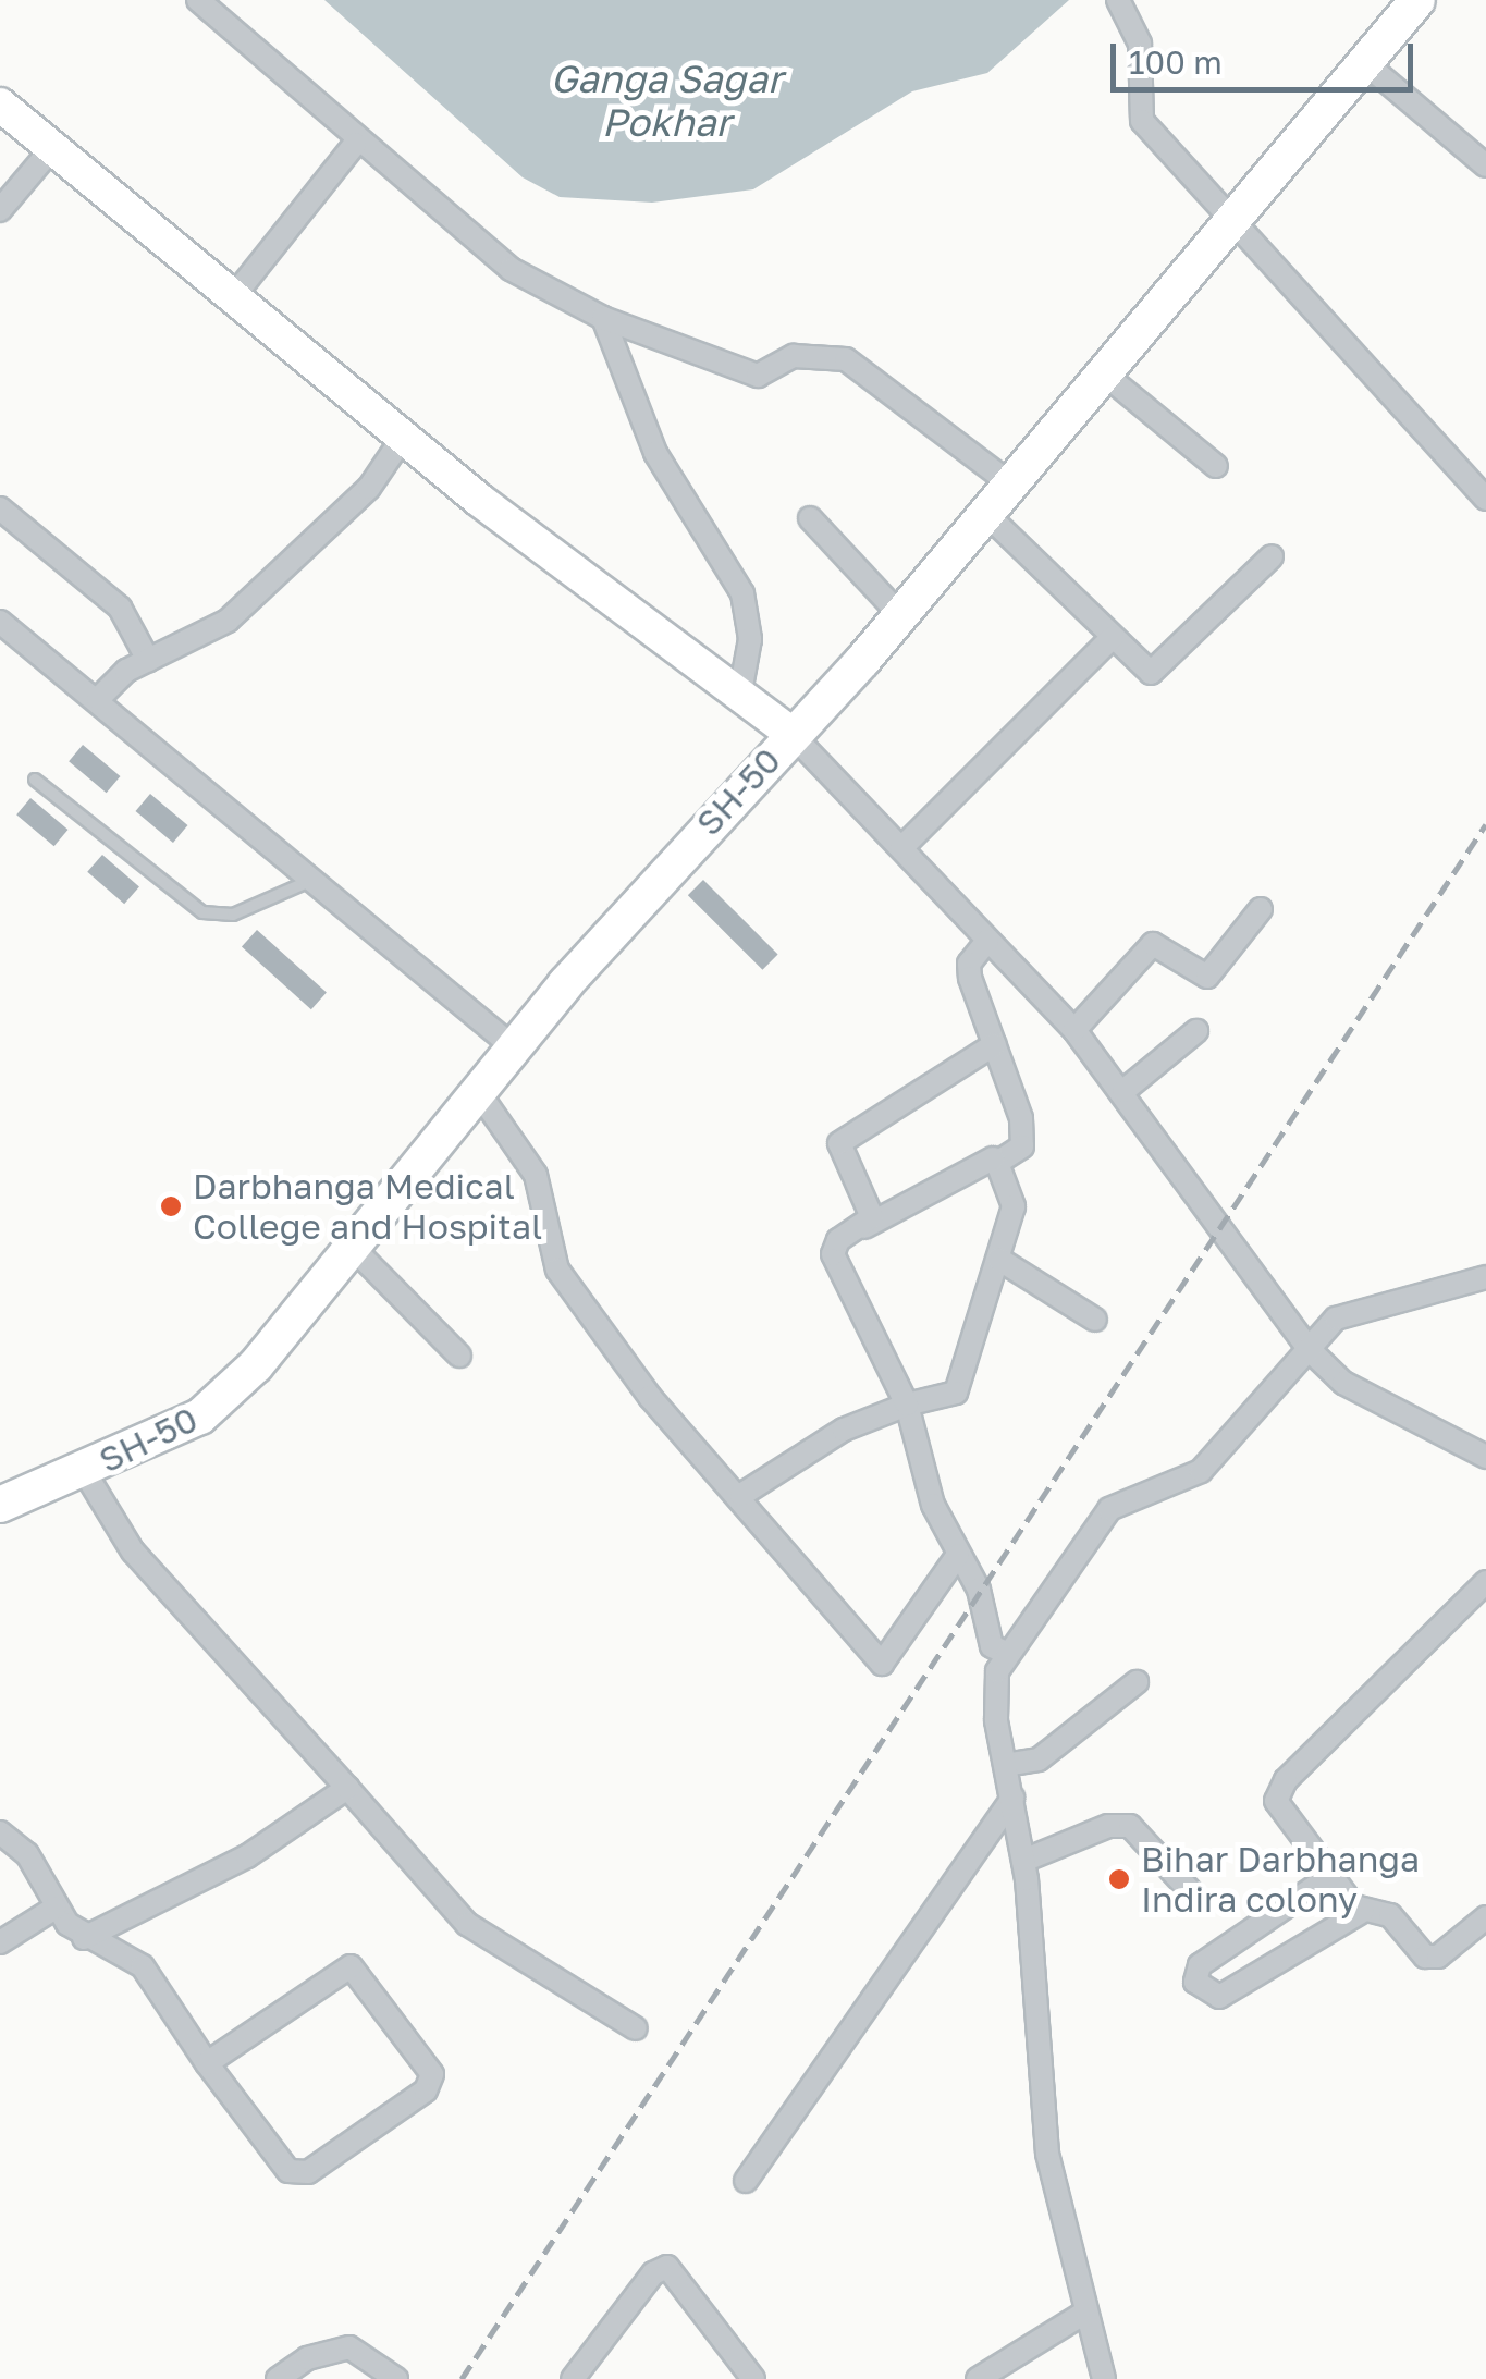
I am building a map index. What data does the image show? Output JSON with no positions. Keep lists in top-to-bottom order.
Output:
{
  "streets": {
    "main road": ["SH-50"]
  },
  "water": ["Ganga Sagar Pokhar"],
  "places": ["Darbhanga Medical College and Hospital", "Bihar Darbhanga Indira colony"],
  "scale_bar": "100 m"
}
